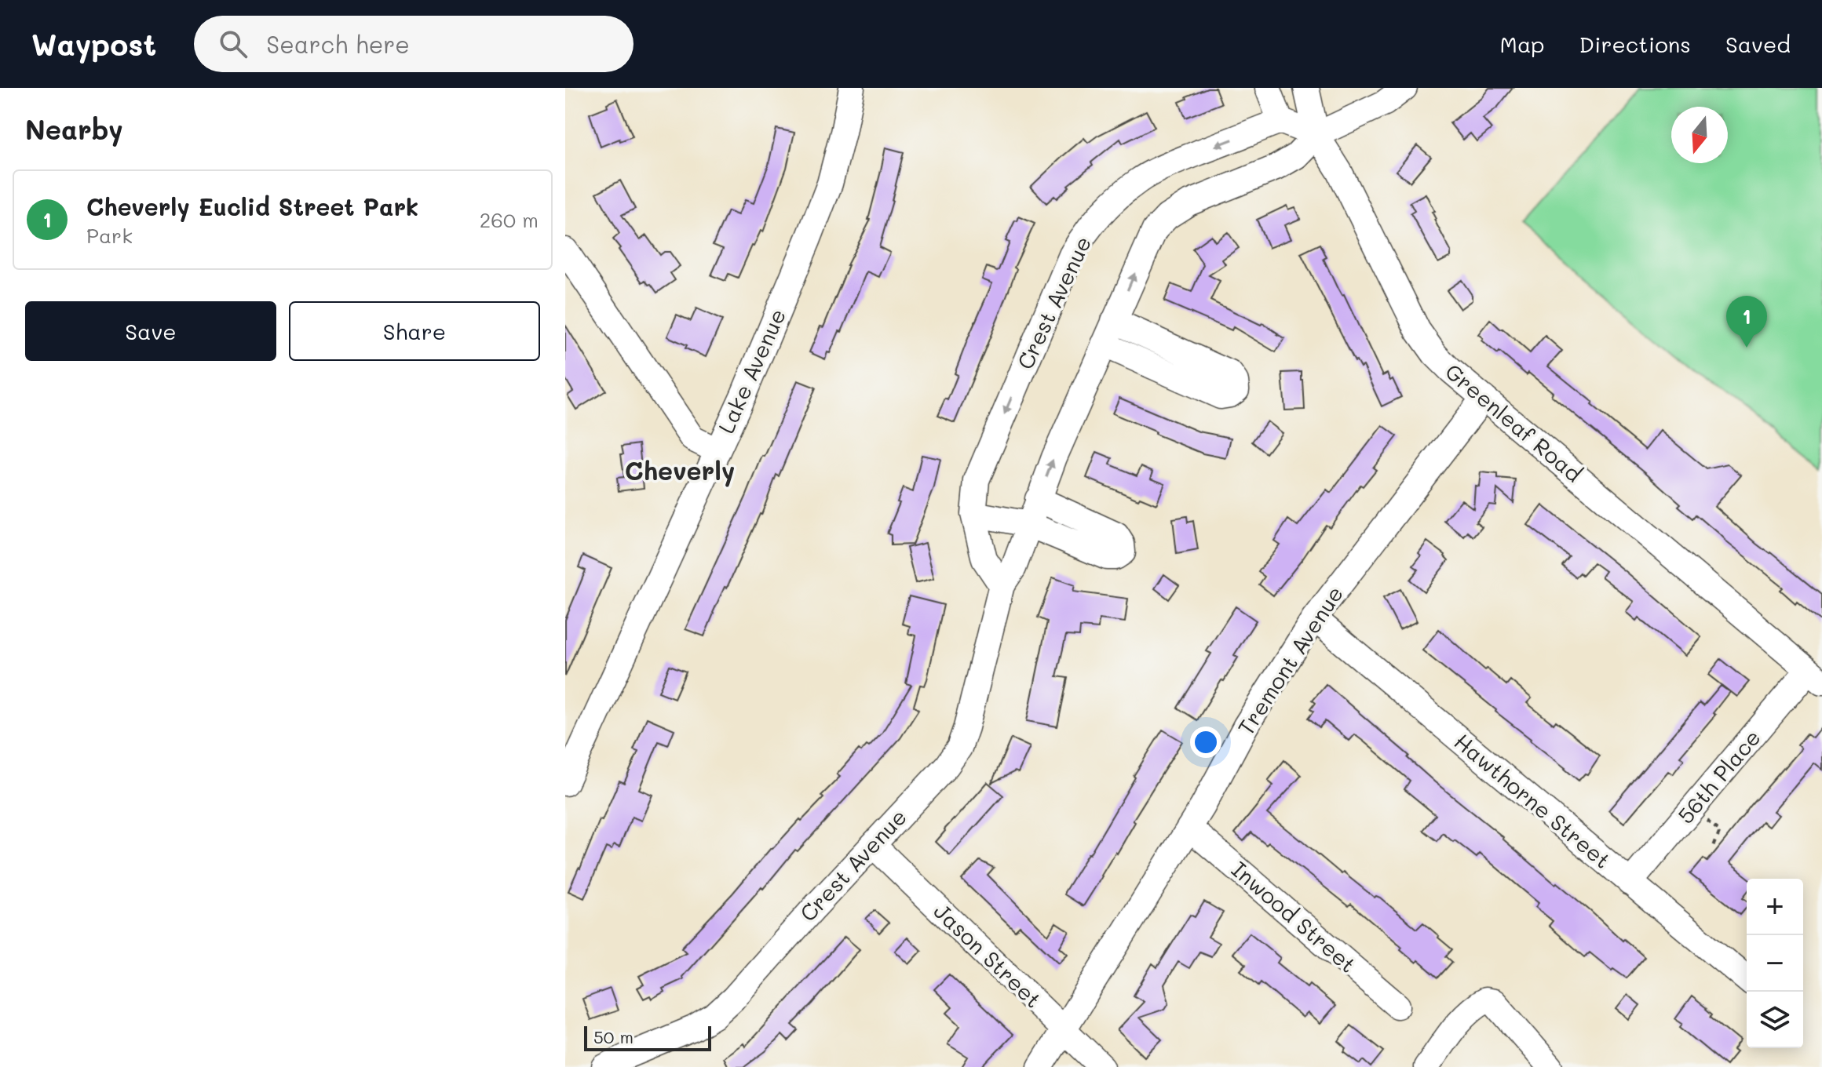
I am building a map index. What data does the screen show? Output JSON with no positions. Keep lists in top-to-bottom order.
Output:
{
  "streets": {
    "street": [
      "Crest Avenue",
      "Lake Avenue",
      "Greenleaf Road",
      "Tremont Avenue",
      "56th Place",
      "Hawthorne Street",
      "Inwood Street",
      "Jason Street"
    ]
  },
  "crossings": [
    ["Crest Avenue", "Greenleaf Road"],
    ["Crest Avenue", "Jason Street"],
    ["Greenleaf Road", "Tremont Avenue"],
    ["Greenleaf Road", "56th Place"],
    ["Tremont Avenue", "Hawthorne Street"],
    ["Tremont Avenue", "Inwood Street"],
    ["Tremont Avenue", "Jason Street"],
    ["56th Place", "Hawthorne Street"]
  ],
  "districts": ["Cheverly"],
  "scale_bar": "50 m",
  "north": "bottom",
  "page": {
    "header": "Waypost",
    "search": "Search here",
    "nav": ["Map", "Directions", "Saved"],
    "heading": "Nearby",
    "list": [
      {
        "mark": "1",
        "name": "Cheverly Euclid Street Park",
        "note": "Park",
        "value": "260 m"
      }
    ],
    "buttons": ["Save", "Share"],
    "pins": "1",
    "map_buttons": ["+", "−"],
    "scale": "50 m"
  }
}
